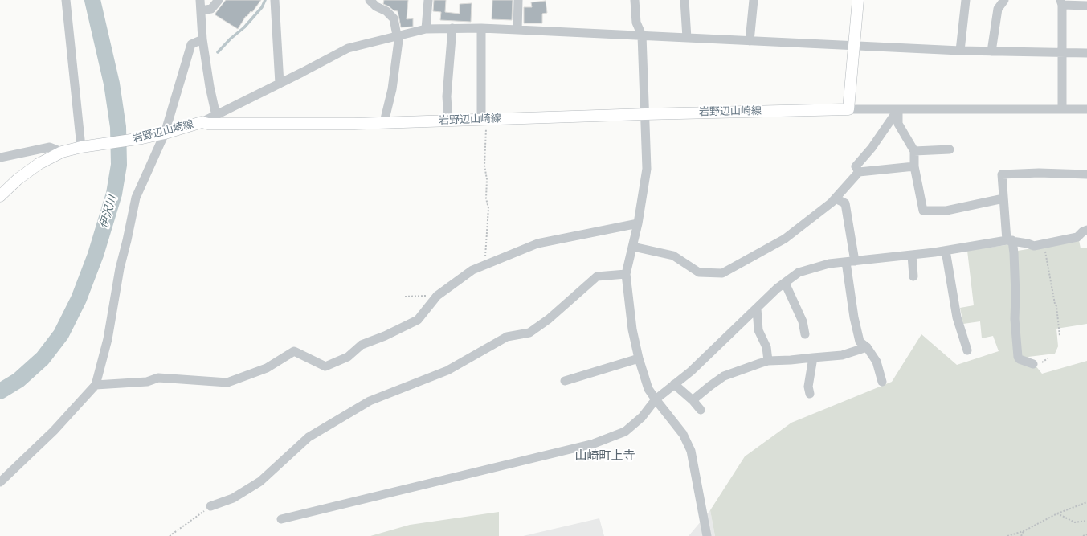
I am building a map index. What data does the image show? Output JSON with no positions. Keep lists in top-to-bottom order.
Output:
{
  "streets": {
    "main road": ["岩野辺山崎線"]
  },
  "districts": ["山崎町上寺"],
  "water": ["伊沢川"]
}
